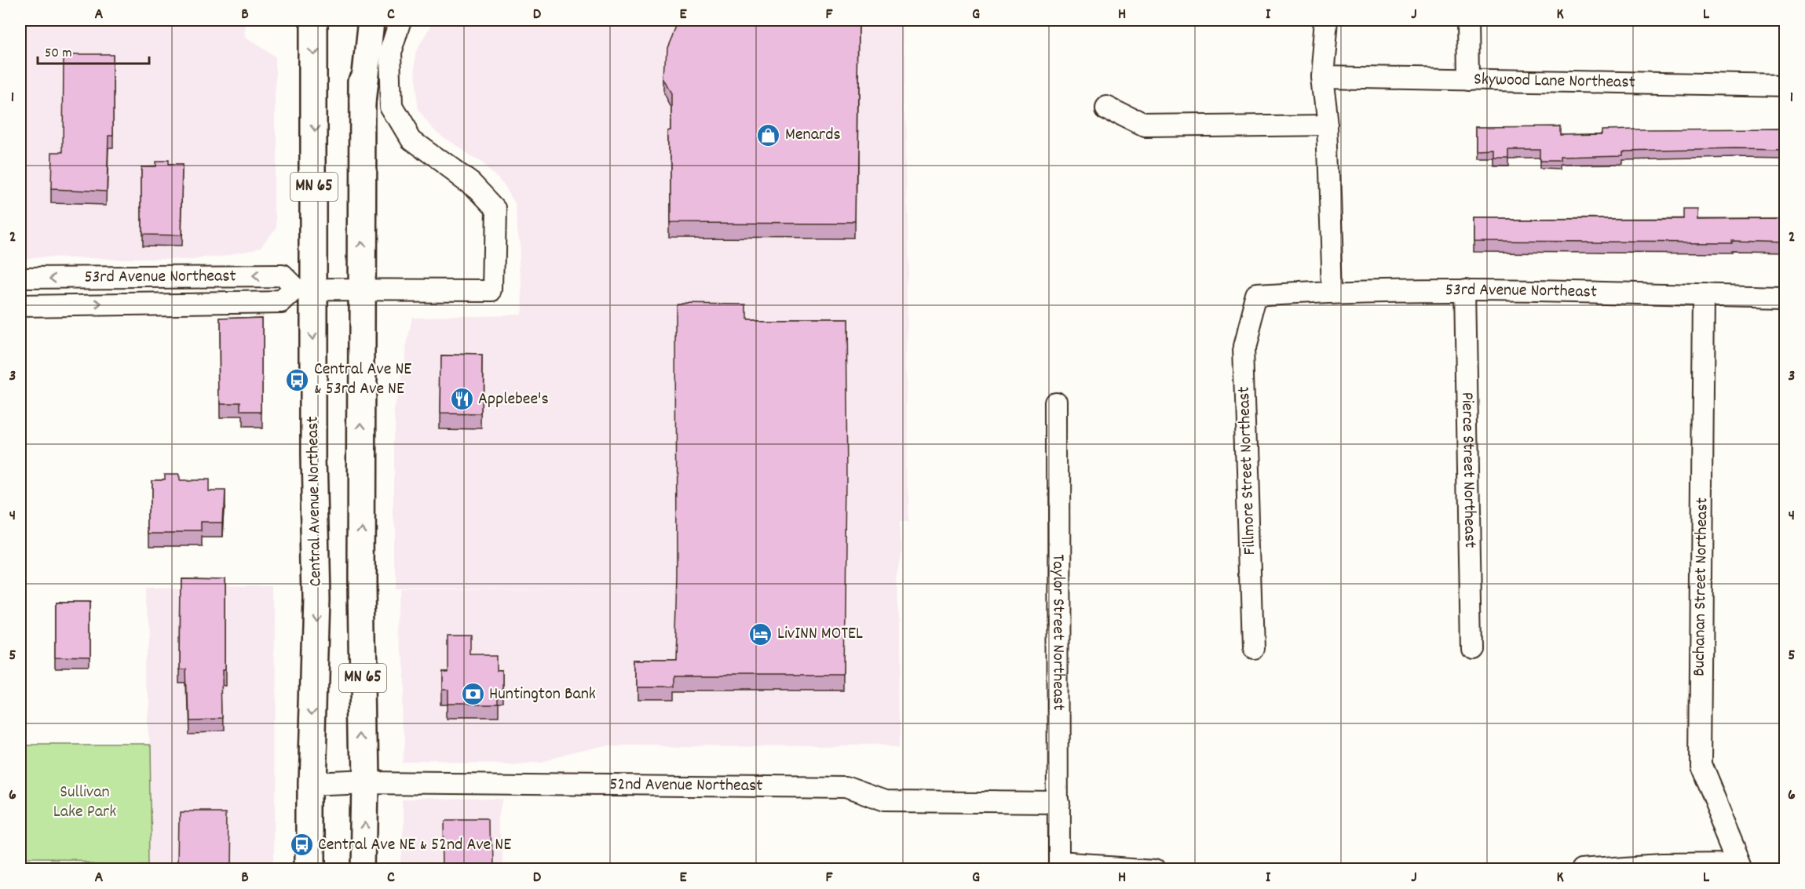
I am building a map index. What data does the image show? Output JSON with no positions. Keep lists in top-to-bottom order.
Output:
{
  "streets": {
    "main road": ["MN 65", "Central Avenue Northeast"],
    "street": [
      "Skywood Lane Northeast",
      "53rd Avenue Northeast",
      "Pierce Street Northeast",
      "Fillmore Street Northeast",
      "Buchanan Street Northeast",
      "Taylor Street Northeast",
      "52nd Avenue Northeast"
    ]
  },
  "crossings": [
    ["MN 65", "52nd Avenue Northeast"],
    ["53rd Avenue Northeast", "Pierce Street Northeast"],
    ["53rd Avenue Northeast", "Fillmore Street Northeast"],
    ["53rd Avenue Northeast", "Central Avenue Northeast"],
    ["53rd Avenue Northeast", "Buchanan Street Northeast"],
    ["Central Avenue Northeast", "52nd Avenue Northeast"],
    ["Taylor Street Northeast", "52nd Avenue Northeast"]
  ],
  "parks": ["Sullivan Lake Park"],
  "places": {
    "shop": ["Menards"],
    "bus stop": ["Central Ave NE & 53rd Ave NE", "Central Ave NE & 52nd Ave NE"],
    "restaurant": ["Applebee's"],
    "hotel": ["LivINN MOTEL"],
    "bank": ["Huntington Bank"]
  },
  "scale_bar": "50 m",
  "grid": {
    "columns": [
      "A",
      "B",
      "C",
      "D",
      "E",
      "F",
      "G",
      "H",
      "I",
      "J",
      "K",
      "L"
    ],
    "rows": [
      "1",
      "2",
      "3",
      "4",
      "5",
      "6"
    ]
  }
}
